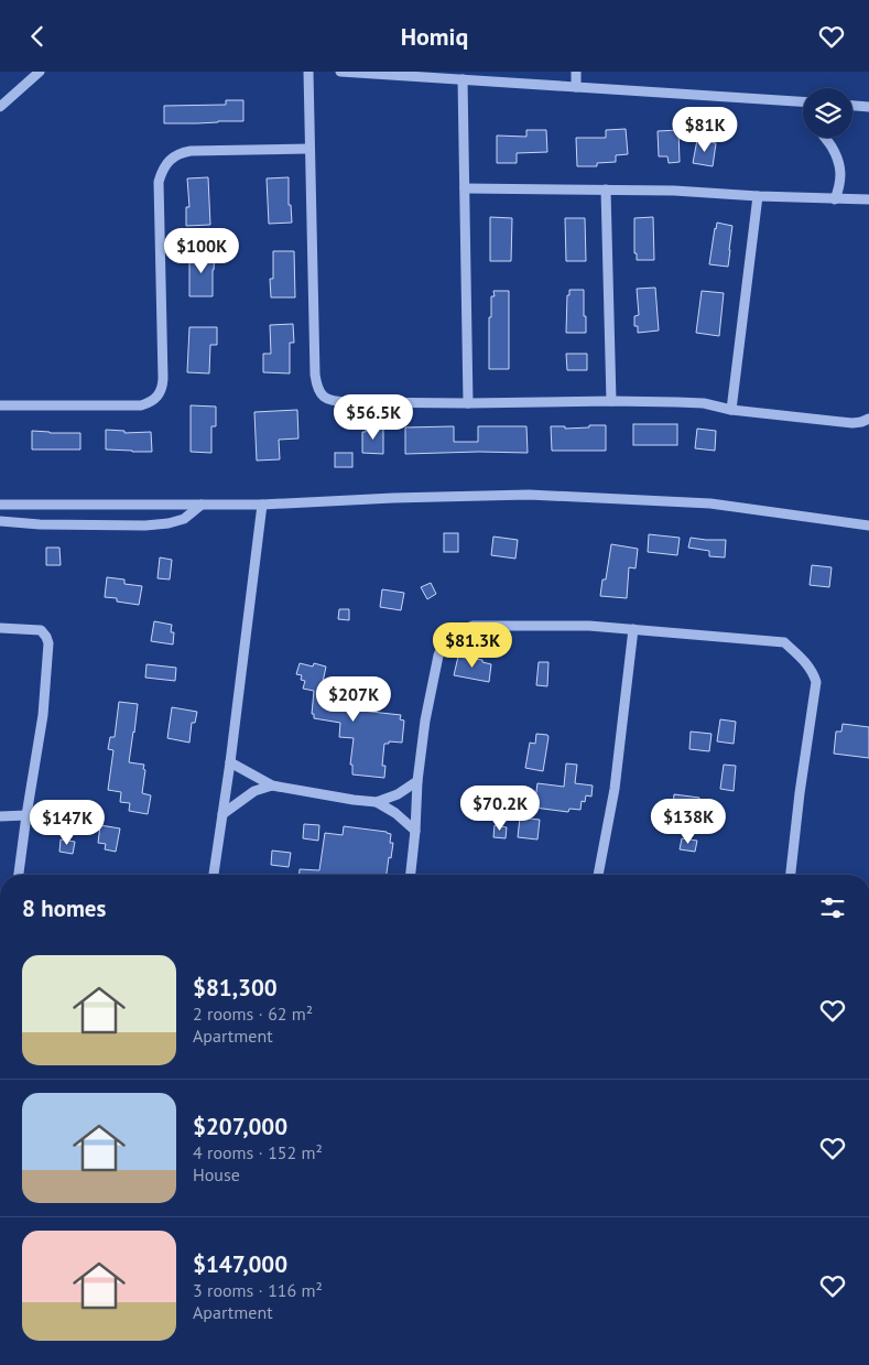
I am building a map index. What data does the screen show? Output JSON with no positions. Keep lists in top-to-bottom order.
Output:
{
  "page": {
    "header": "Homiq",
    "price": [
      "$81K",
      "$100K",
      "$56.5K",
      "$81.3K",
      "$207K",
      "$70.2K",
      "$138K",
      "$147K"
    ],
    "heading": "8 homes",
    "list": [
      {
        "name": "$81,300",
        "note": "2 rooms · 62 m² · Apartment"
      },
      {
        "name": "$207,000",
        "note": "4 rooms · 152 m² · House"
      },
      {
        "name": "$147,000",
        "note": "3 rooms · 116 m² · Apartment"
      }
    ]
  }
}
